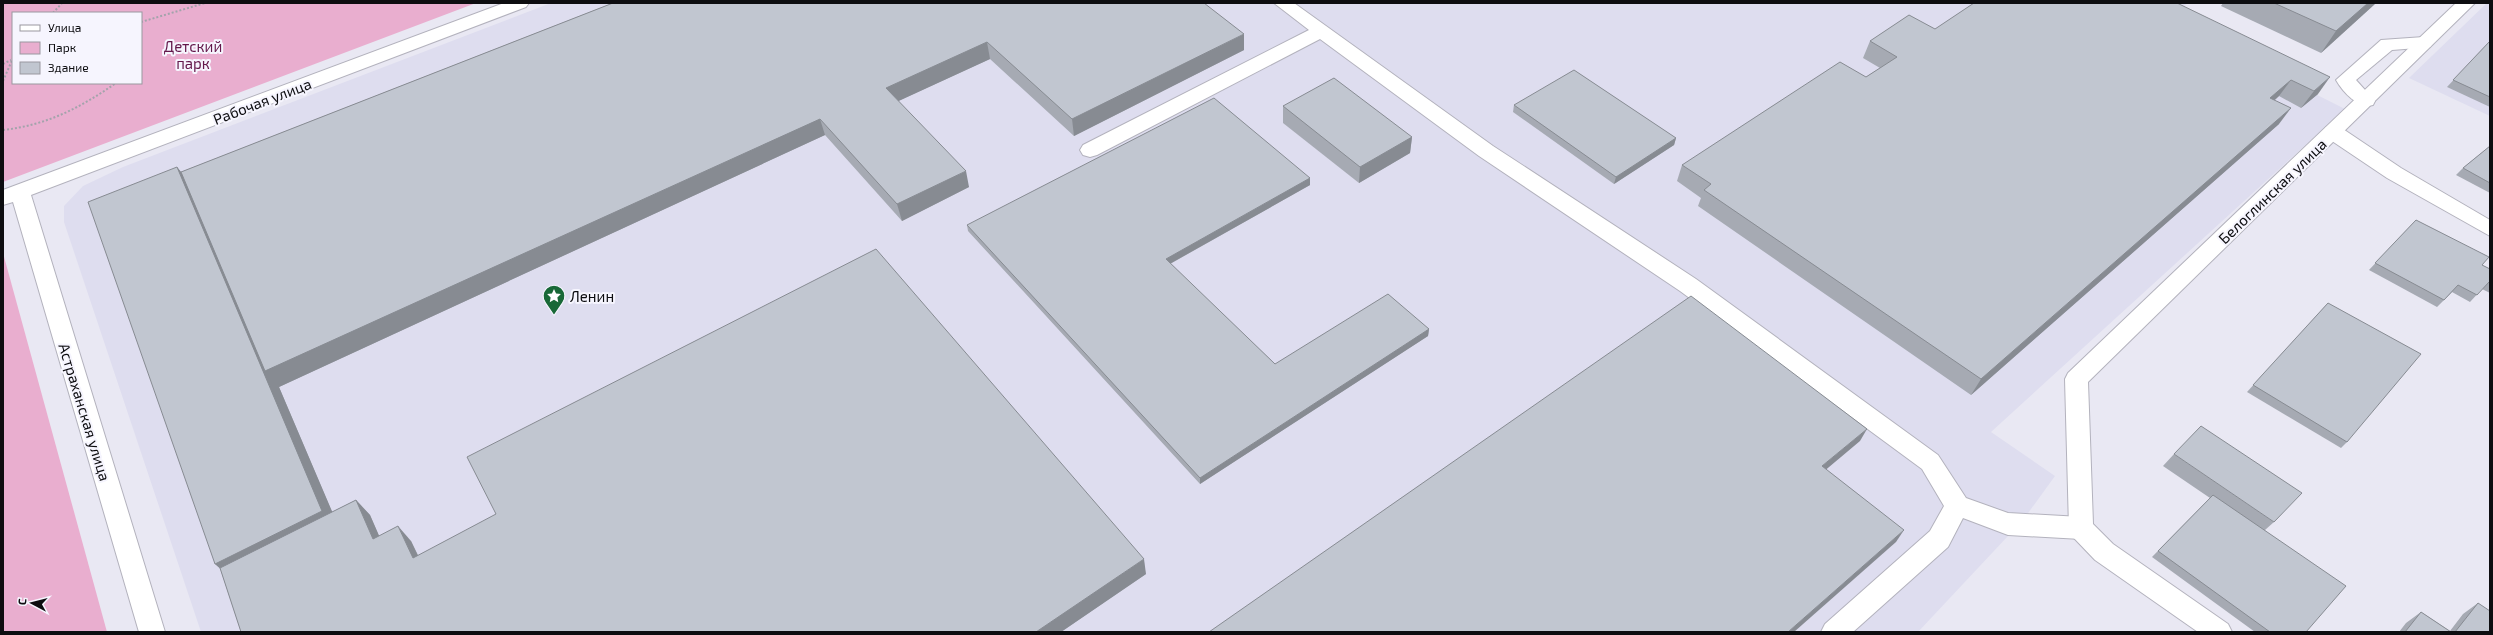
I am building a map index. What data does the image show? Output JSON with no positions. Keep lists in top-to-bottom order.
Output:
{
  "streets": {
    "street": ["Рабочая улица", "Белоглинская улица", "Астраханская улица"]
  },
  "crossings": [
    ["Рабочая улица", "Астраханская улица"]
  ],
  "parks": ["Детский парк"],
  "places": {
    "place": ["Ленин"]
  },
  "legend": ["Улица", "Парк", "Здание"],
  "north": "left"
}
